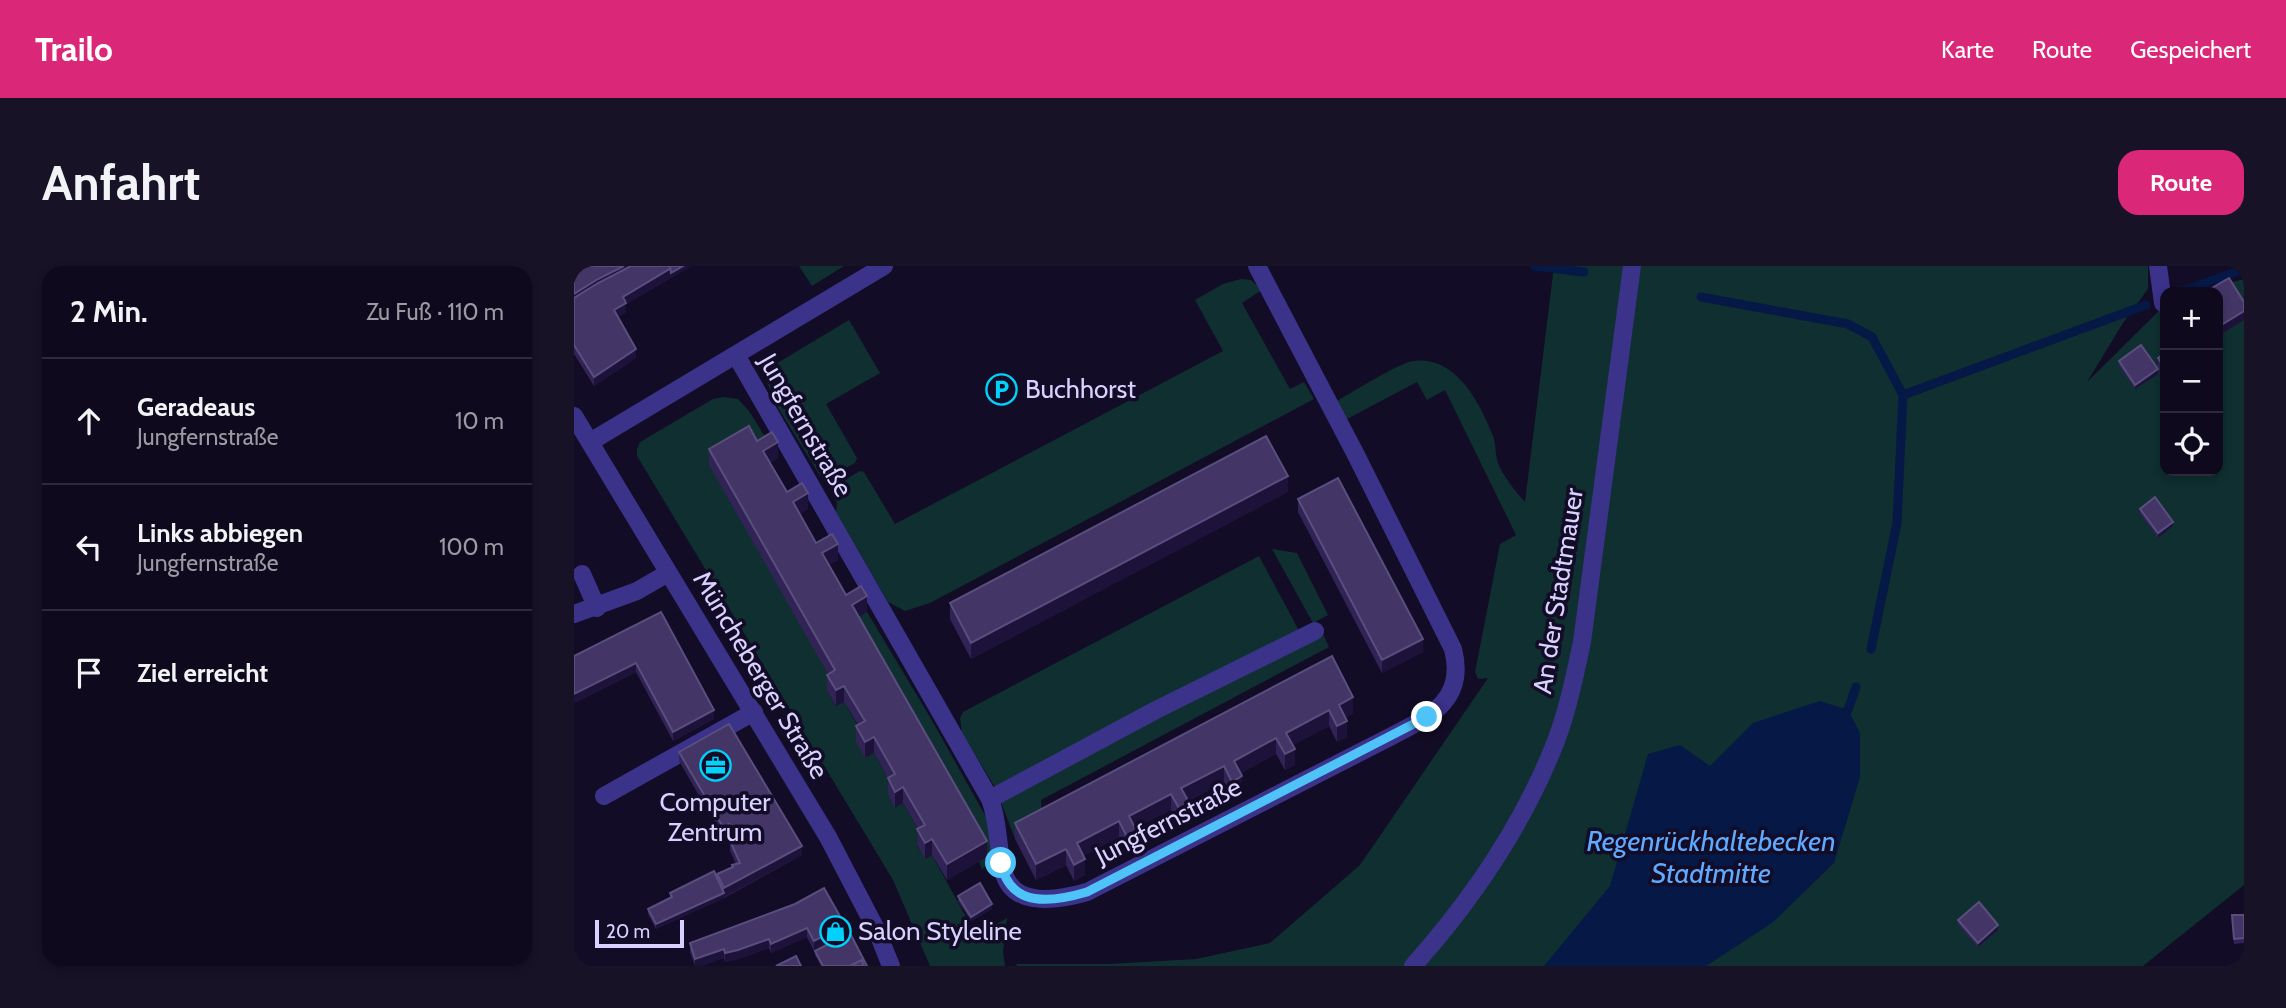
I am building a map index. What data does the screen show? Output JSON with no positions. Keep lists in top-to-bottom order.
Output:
{
  "streets": {
    "street": ["Jungfernstraße", "An der Stadtmauer", "Müncheberger Straße"]
  },
  "water": ["Regenrückhaltebecken Stadtmitte"],
  "places": {
    "parking": ["Buchhorst"],
    "office": ["Computer Zentrum"],
    "shop": ["Salon Styleline"]
  },
  "scale_bar": "20 m",
  "page": {
    "header": "Trailo",
    "nav": ["Karte", "Route", "Gespeichert"],
    "buttons": "Route",
    "title": "Anfahrt",
    "heading": ["2 Min.", "Zu Fuß · 110 m"],
    "map_buttons": ["+", "−"],
    "list": [
      ["Geradeaus", "Jungfernstraße", "10 m"],
      ["Links abbiegen", "Jungfernstraße", "100 m"],
      "Ziel erreicht"
    ],
    "scale": "20 m"
  }
}
